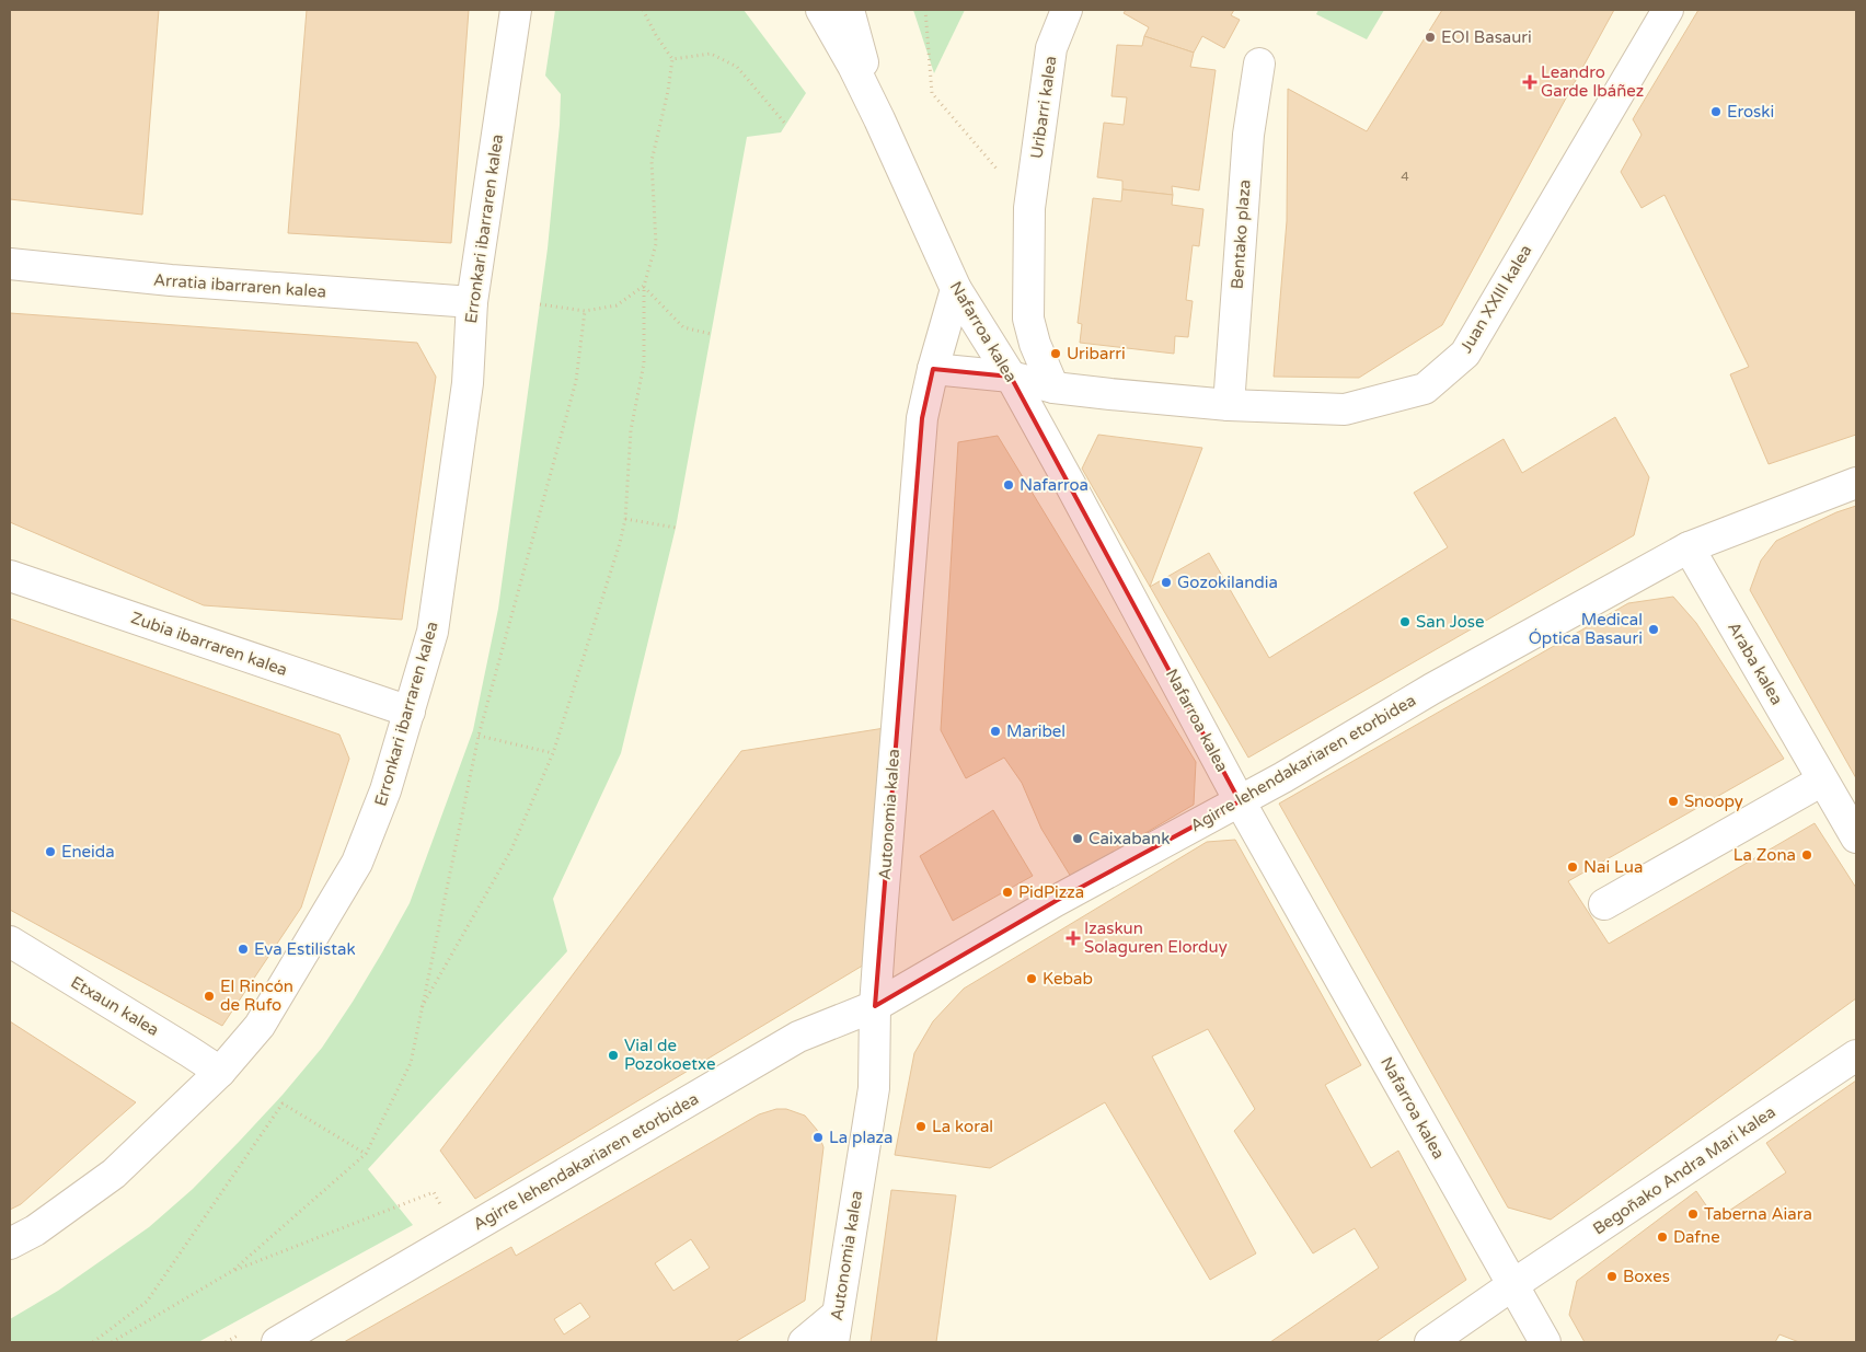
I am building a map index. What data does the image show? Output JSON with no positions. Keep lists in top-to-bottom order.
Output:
{
  "streets": {
    "street": [
      "Uribarri kalea",
      "Erronkari ibarraren kalea",
      "Bentako plaza",
      "Arratia ibarraren kalea",
      "Juan XXIII kalea",
      "Nafarroa kalea",
      "Zubia ibarraren kalea",
      "Araba kalea",
      "Agirre lehendakariaren etorbidea",
      "Autonomia kalea",
      "Etxaun kalea",
      "Begoñako Andra Mari kalea"
    ]
  },
  "crossings": [
    ["Uribarri kalea", "Juan XXIII kalea"],
    ["Erronkari ibarraren kalea", "Arratia ibarraren kalea"],
    ["Erronkari ibarraren kalea", "Zubia ibarraren kalea"],
    ["Erronkari ibarraren kalea", "Etxaun kalea"],
    ["Bentako plaza", "Juan XXIII kalea"],
    ["Juan XXIII kalea", "Nafarroa kalea"],
    ["Juan XXIII kalea", "Autonomia kalea"],
    ["Nafarroa kalea", "Agirre lehendakariaren etorbidea"],
    ["Nafarroa kalea", "Autonomia kalea"],
    ["Nafarroa kalea", "Begoñako Andra Mari kalea"],
    ["Araba kalea", "Agirre lehendakariaren etorbidea"],
    ["Agirre lehendakariaren etorbidea", "Autonomia kalea"]
  ],
  "places": {
    "other": [
      "EOI Basauri",
      "Eroski",
      "Uribarri",
      "Nafarroa",
      "Gozokilandia",
      "San Jose",
      "Medical Óptica Basauri",
      "Maribel",
      "Snoopy",
      "Caixabank",
      "Eneida",
      "La Zona",
      "Nai Lua",
      "PidPizza",
      "Eva Estilistak",
      "Kebab",
      "El Rincón de Rufo",
      "Vial de Pozokoetxe",
      "La koral",
      "La plaza",
      "Taberna Aiara",
      "Dafne",
      "Boxes"
    ],
    "health": ["Leandro Garde Ibáñez", "Izaskun Solaguren Elorduy"]
  },
  "house_numbers": ["4"]
}
